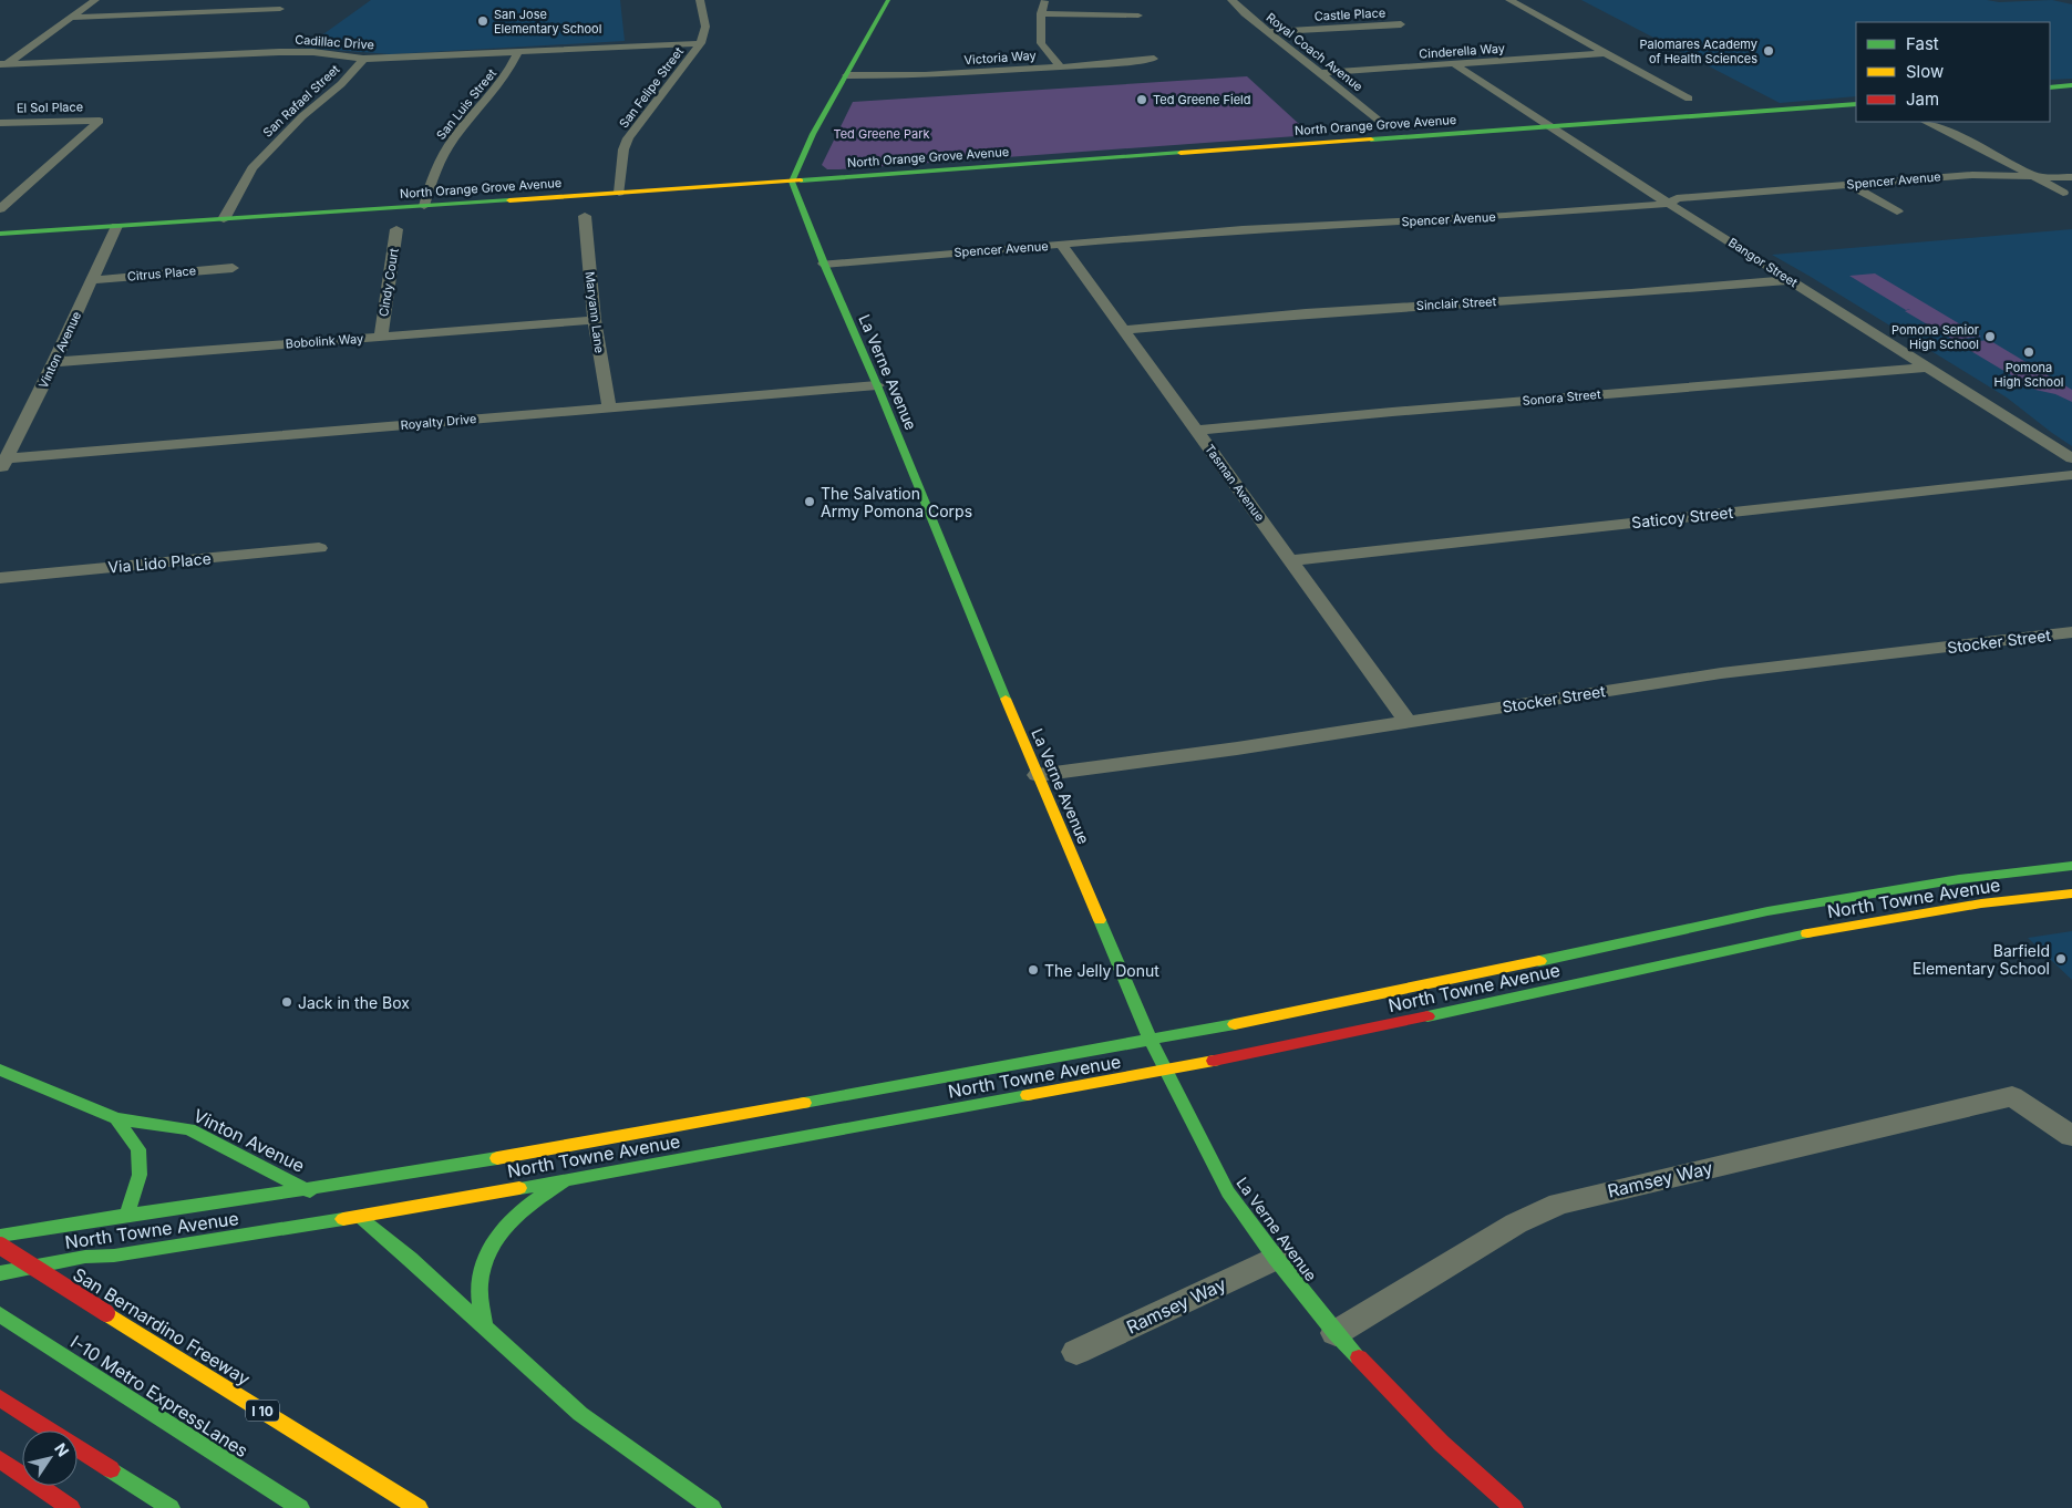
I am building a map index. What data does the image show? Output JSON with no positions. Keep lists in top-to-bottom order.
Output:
{
  "streets": {
    "main road": [
      "North Orange Grove Avenue",
      "Vinton Avenue",
      "La Verne Avenue",
      "North Towne Avenue",
      "San Bernardino Freeway",
      "I-10 Metro ExpressLanes",
      "I 10"
    ],
    "street": [
      "Castle Place",
      "Cadillac Drive",
      "Cinderella Way",
      "Royal Coach Avenue",
      "Victoria Way",
      "San Felipe Street",
      "San Rafael Street",
      "San Luis Street",
      "El Sol Place",
      "Spencer Avenue",
      "Bangor Street",
      "Citrus Place",
      "Cindy Court",
      "Sinclair Street",
      "Maryann Lane",
      "Bobolink Way",
      "Sonora Street",
      "Royalty Drive",
      "Tasman Avenue",
      "Saticoy Street",
      "Via Lido Place",
      "Stocker Street",
      "Ramsey Way"
    ]
  },
  "crossings": [
    ["Castle Place", "Royal Coach Avenue"],
    ["Cadillac Drive", "San Felipe Street"],
    ["Cadillac Drive", "San Rafael Street"],
    ["Cadillac Drive", "San Luis Street"],
    ["Cinderella Way", "Royal Coach Avenue"],
    ["Cinderella Way", "Bangor Street"],
    ["San Felipe Street", "North Orange Grove Avenue"],
    ["San Rafael Street", "North Orange Grove Avenue"],
    ["San Luis Street", "North Orange Grove Avenue"],
    ["North Orange Grove Avenue", "Bangor Street"],
    ["North Orange Grove Avenue", "Vinton Avenue"],
    ["North Orange Grove Avenue", "La Verne Avenue"],
    ["Spencer Avenue", "Bangor Street"],
    ["Spencer Avenue", "La Verne Avenue"],
    ["Spencer Avenue", "Tasman Avenue"],
    ["Bangor Street", "Sinclair Street"],
    ["Bangor Street", "Sonora Street"],
    ["Citrus Place", "Vinton Avenue"],
    ["Cindy Court", "Bobolink Way"],
    ["Sinclair Street", "Tasman Avenue"],
    ["Maryann Lane", "Bobolink Way"],
    ["Maryann Lane", "Royalty Drive"],
    ["Bobolink Way", "Vinton Avenue"],
    ["Vinton Avenue", "Royalty Drive"],
    ["Vinton Avenue", "North Towne Avenue"],
    ["La Verne Avenue", "Royalty Drive"],
    ["La Verne Avenue", "Stocker Street"],
    ["La Verne Avenue", "North Towne Avenue"],
    ["La Verne Avenue", "Ramsey Way"],
    ["Sonora Street", "Tasman Avenue"],
    ["Tasman Avenue", "Saticoy Street"],
    ["Tasman Avenue", "Stocker Street"]
  ],
  "parks": ["Ted Greene Park"],
  "places": [
    "San Jose Elementary School",
    "Palomares Academy of Health Sciences",
    "Ted Greene Field",
    "Pomona Senior High School",
    "Pomona High School",
    "The Salvation Army Pomona Corps",
    "Barfield Elementary School",
    "The Jelly Donut",
    "Jack in the Box"
  ],
  "legend": ["Fast", "Slow", "Jam"],
  "north": "top right"
}
